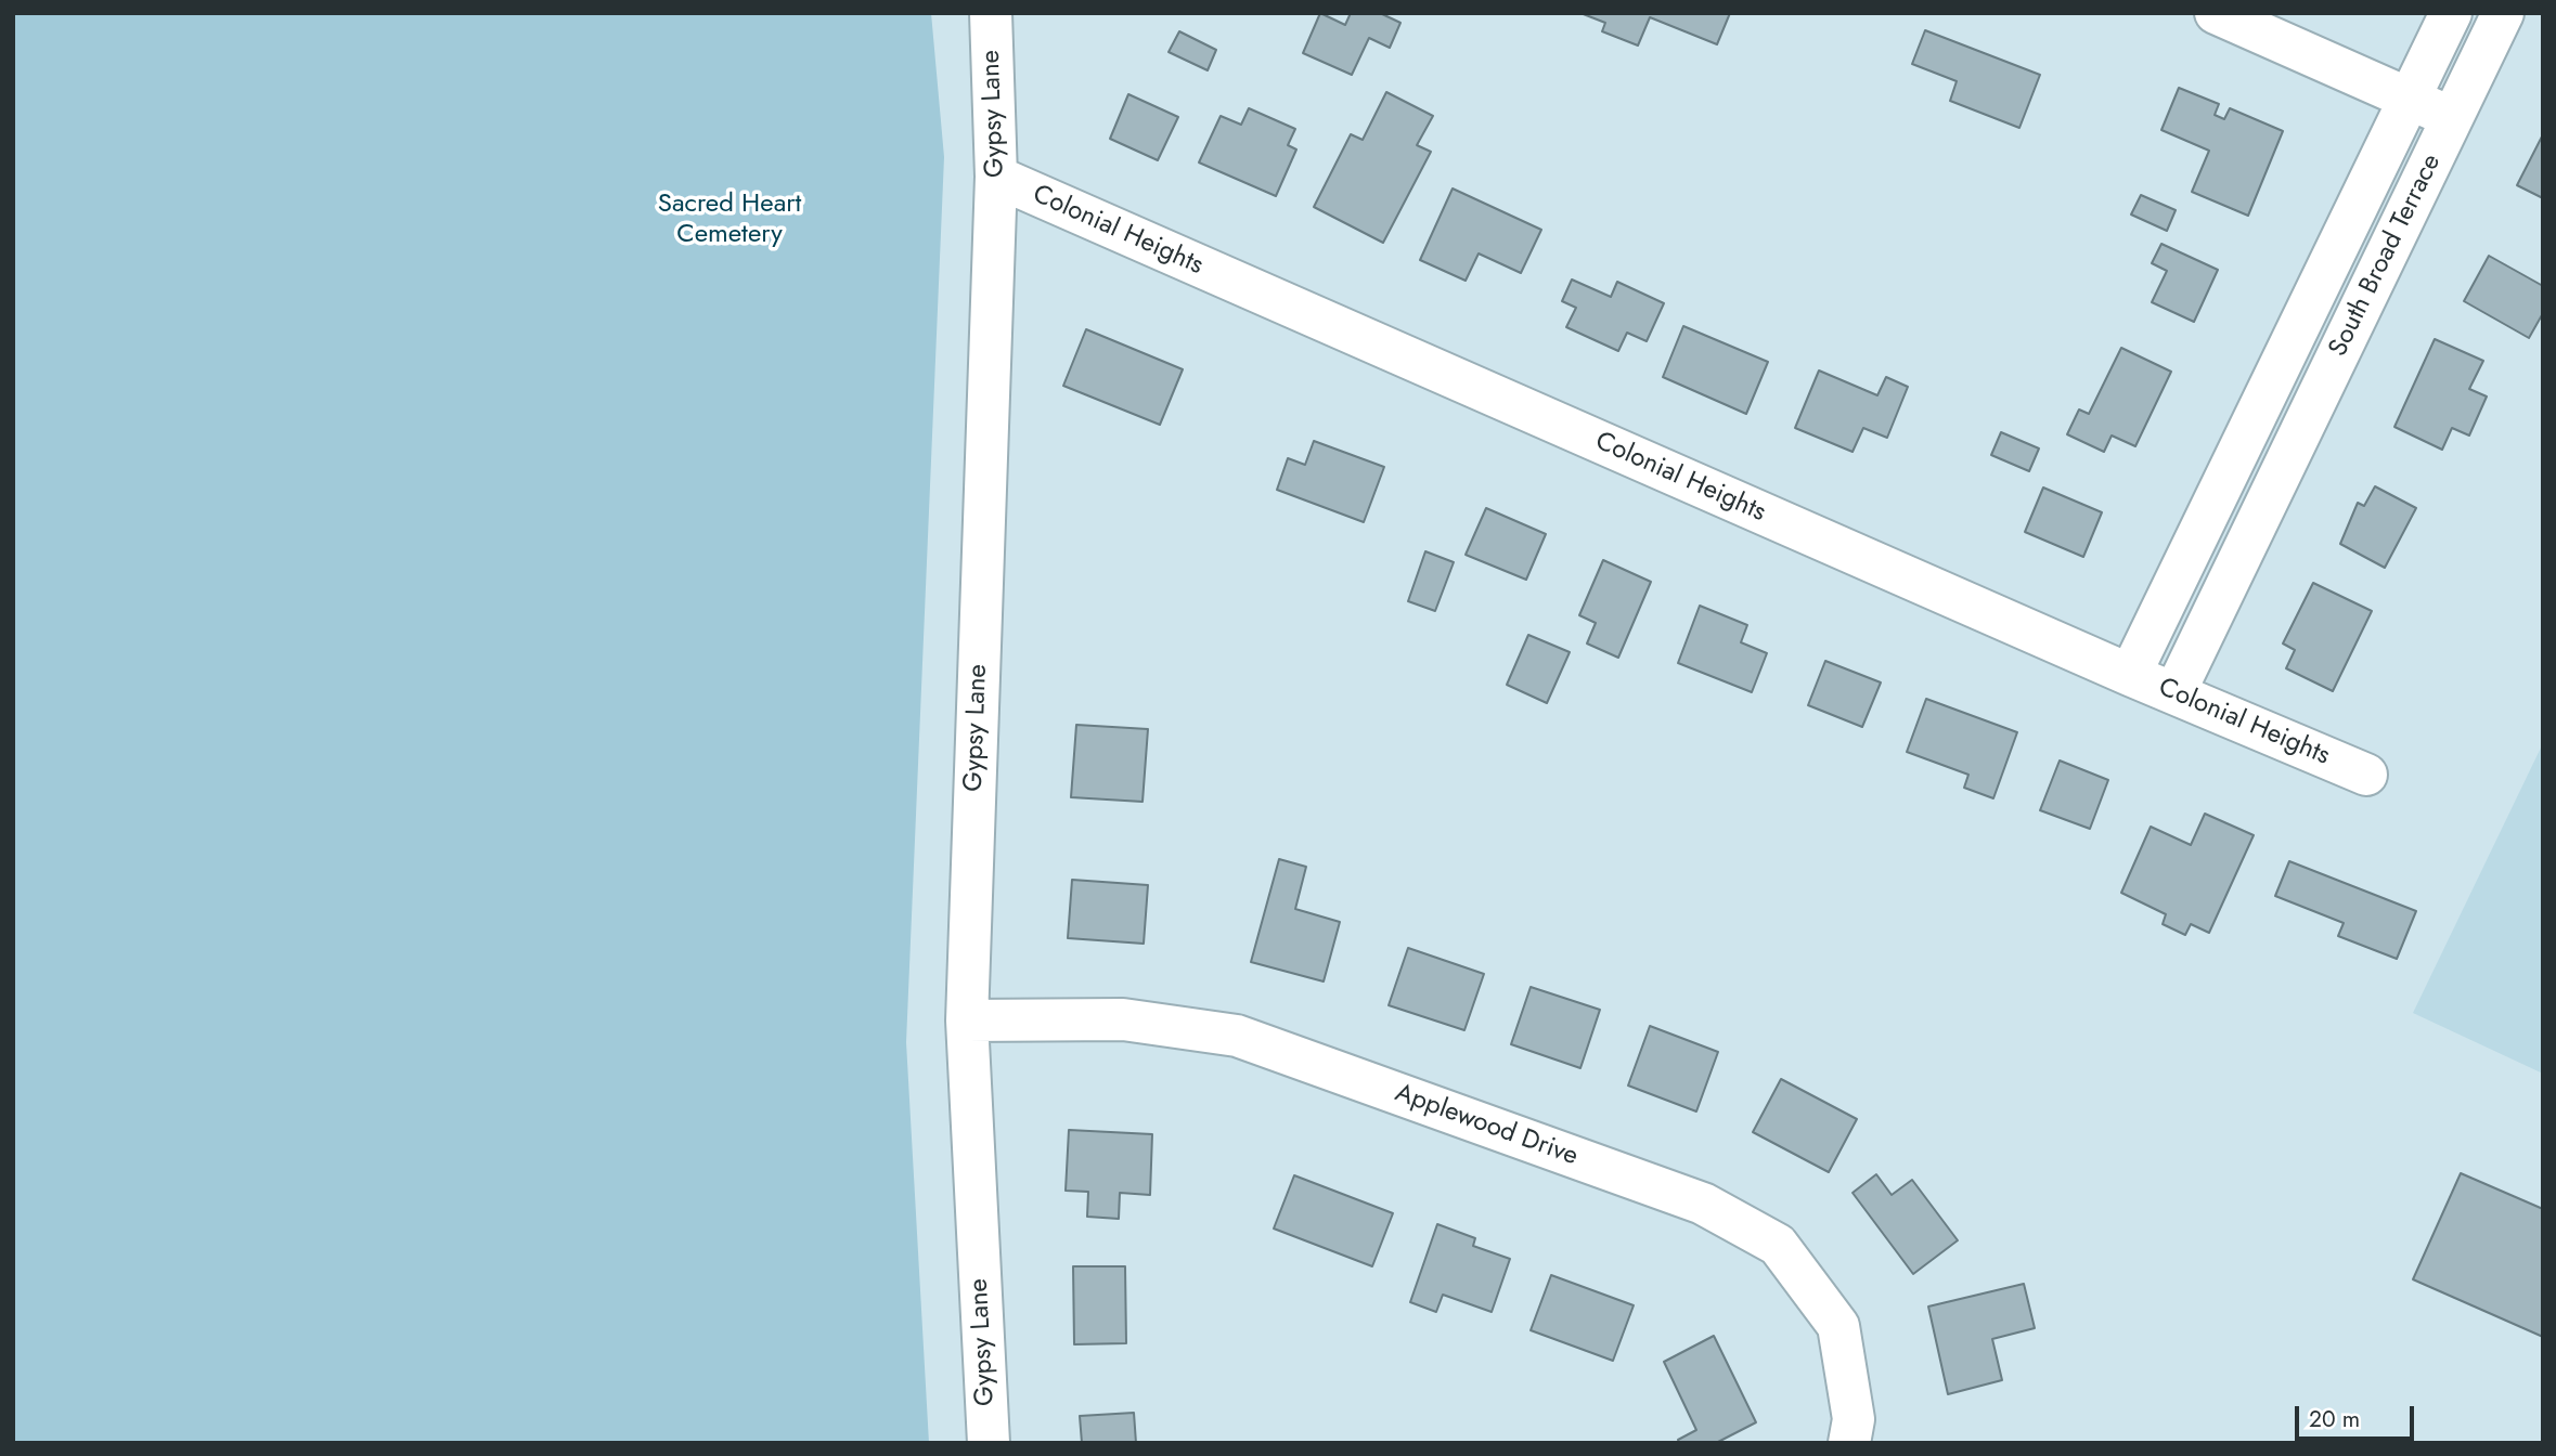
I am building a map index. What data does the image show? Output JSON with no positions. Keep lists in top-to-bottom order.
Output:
{
  "streets": {
    "street": [
      "Gypsy Lane",
      "Colonial Heights",
      "South Broad Terrace",
      "Applewood Drive"
    ]
  },
  "crossings": [
    ["Gypsy Lane", "Colonial Heights"],
    ["Gypsy Lane", "Applewood Drive"],
    ["Colonial Heights", "South Broad Terrace"]
  ],
  "parks": ["Sacred Heart Cemetery"],
  "scale_bar": "20 m"
}
